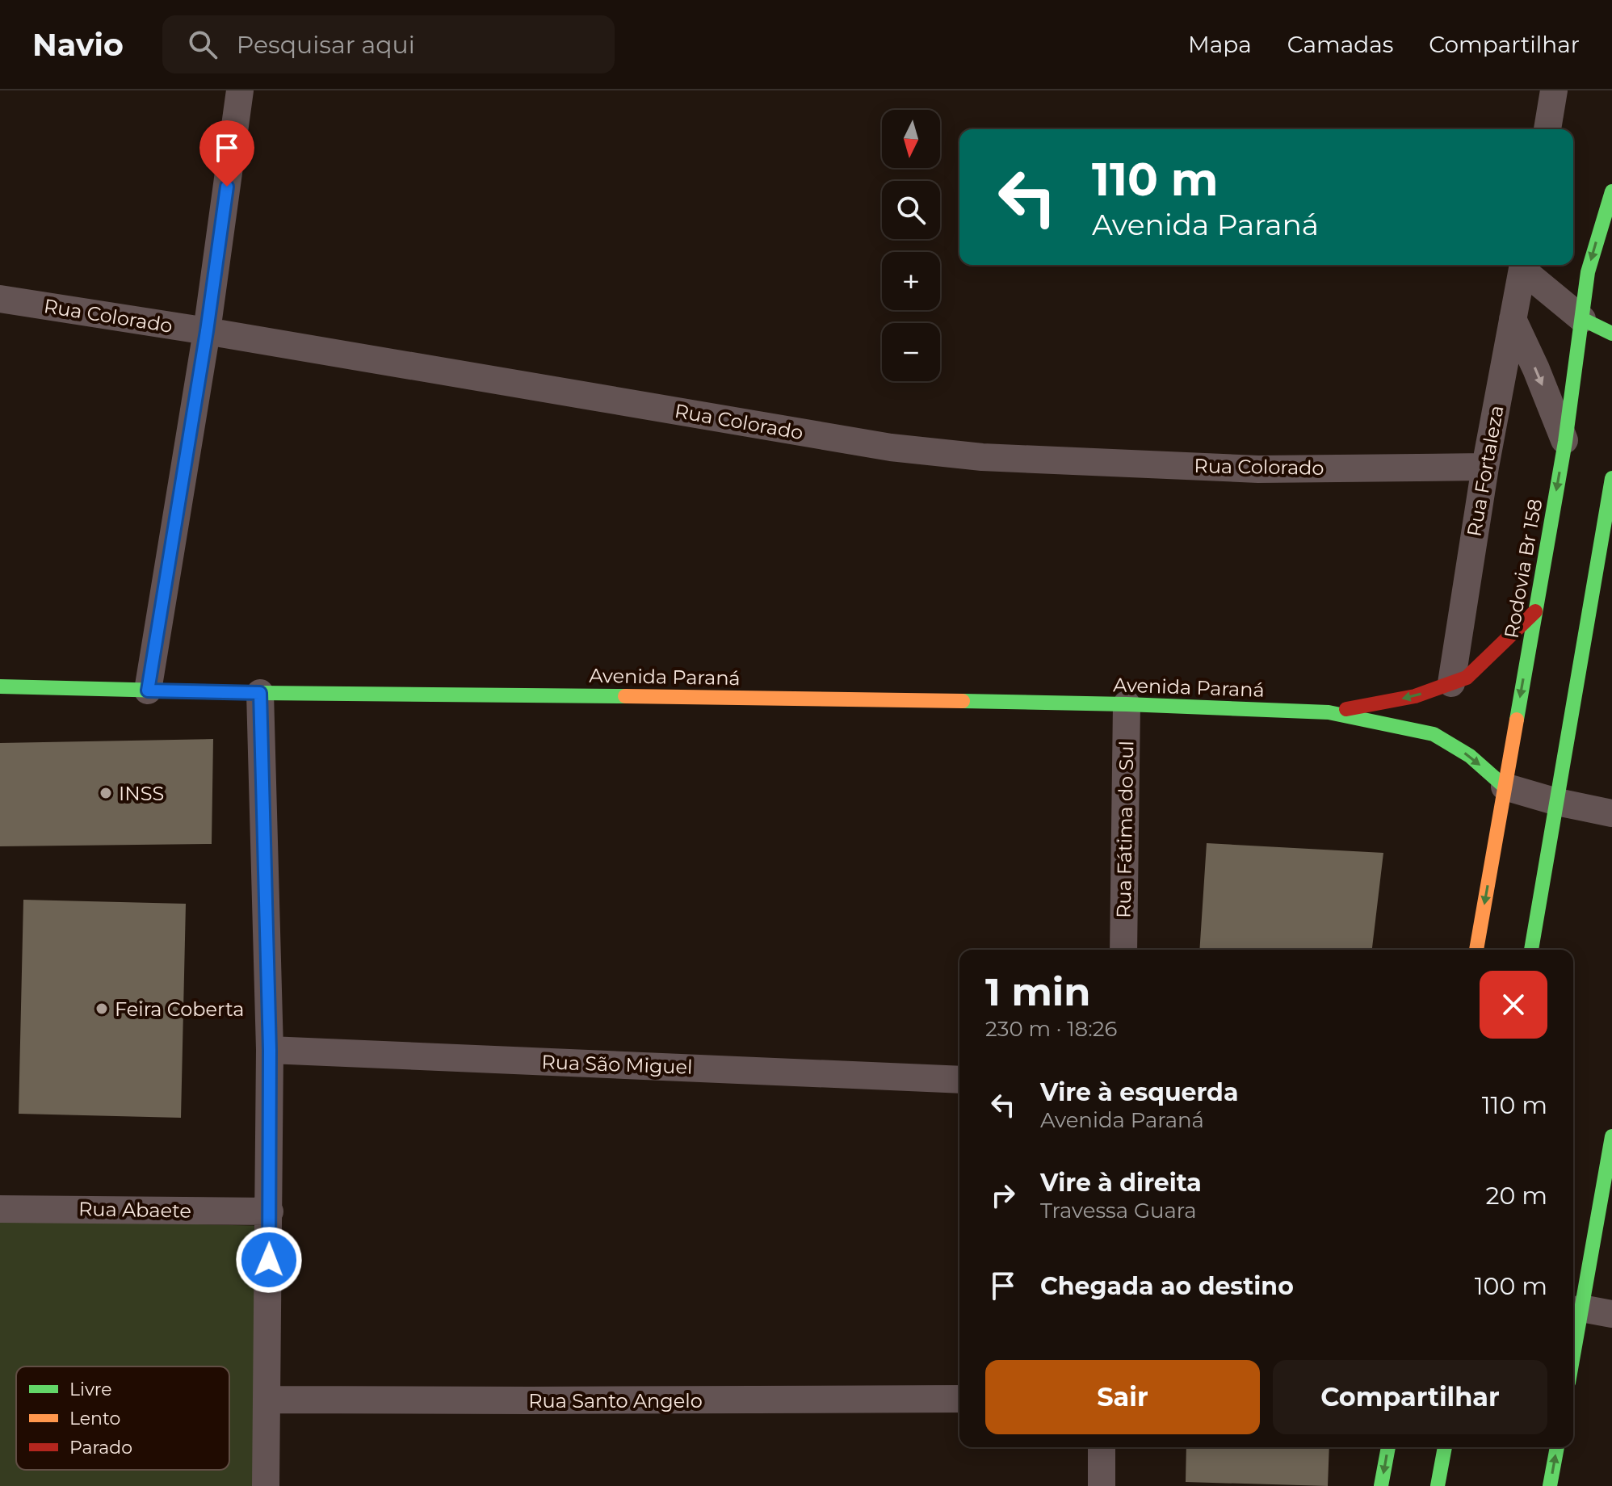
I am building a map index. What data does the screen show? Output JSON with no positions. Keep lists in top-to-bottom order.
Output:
{
  "streets": {
    "street": [
      "Rua Colorado",
      "Rua Fortaleza",
      "Rodovia Br 158",
      "Avenida Paraná",
      "Rua Fátima do Sul",
      "Rua São Miguel",
      "Rua Abaete",
      "Rua Santo Angelo"
    ]
  },
  "crossings": [
    ["Rua Colorado", "Rua Fortaleza"],
    ["Rua Fortaleza", "Avenida Paraná"],
    ["Rodovia Br 158", "Avenida Paraná"],
    ["Avenida Paraná", "Rua Fátima do Sul"]
  ],
  "places": ["INSS", "Feira Coberta"],
  "legend": ["Livre", "Lento", "Parado"],
  "north": "bottom",
  "page": {
    "header": "Navio",
    "search": "Pesquisar aqui",
    "nav": ["Mapa", "Camadas", "Compartilhar"],
    "map_buttons": ["+", "−"],
    "turn": ["110 m", "Avenida Paraná"],
    "heading": ["1 min", "230 m · 18:26"],
    "list": [
      {
        "name": "Vire à esquerda",
        "note": "Avenida Paraná",
        "value": "110 m"
      },
      {
        "name": "Vire à direita",
        "note": "Travessa Guara",
        "value": "20 m"
      },
      {
        "name": "Chegada ao destino",
        "value": "100 m"
      }
    ],
    "buttons": ["Sair", "Compartilhar"]
  }
}
